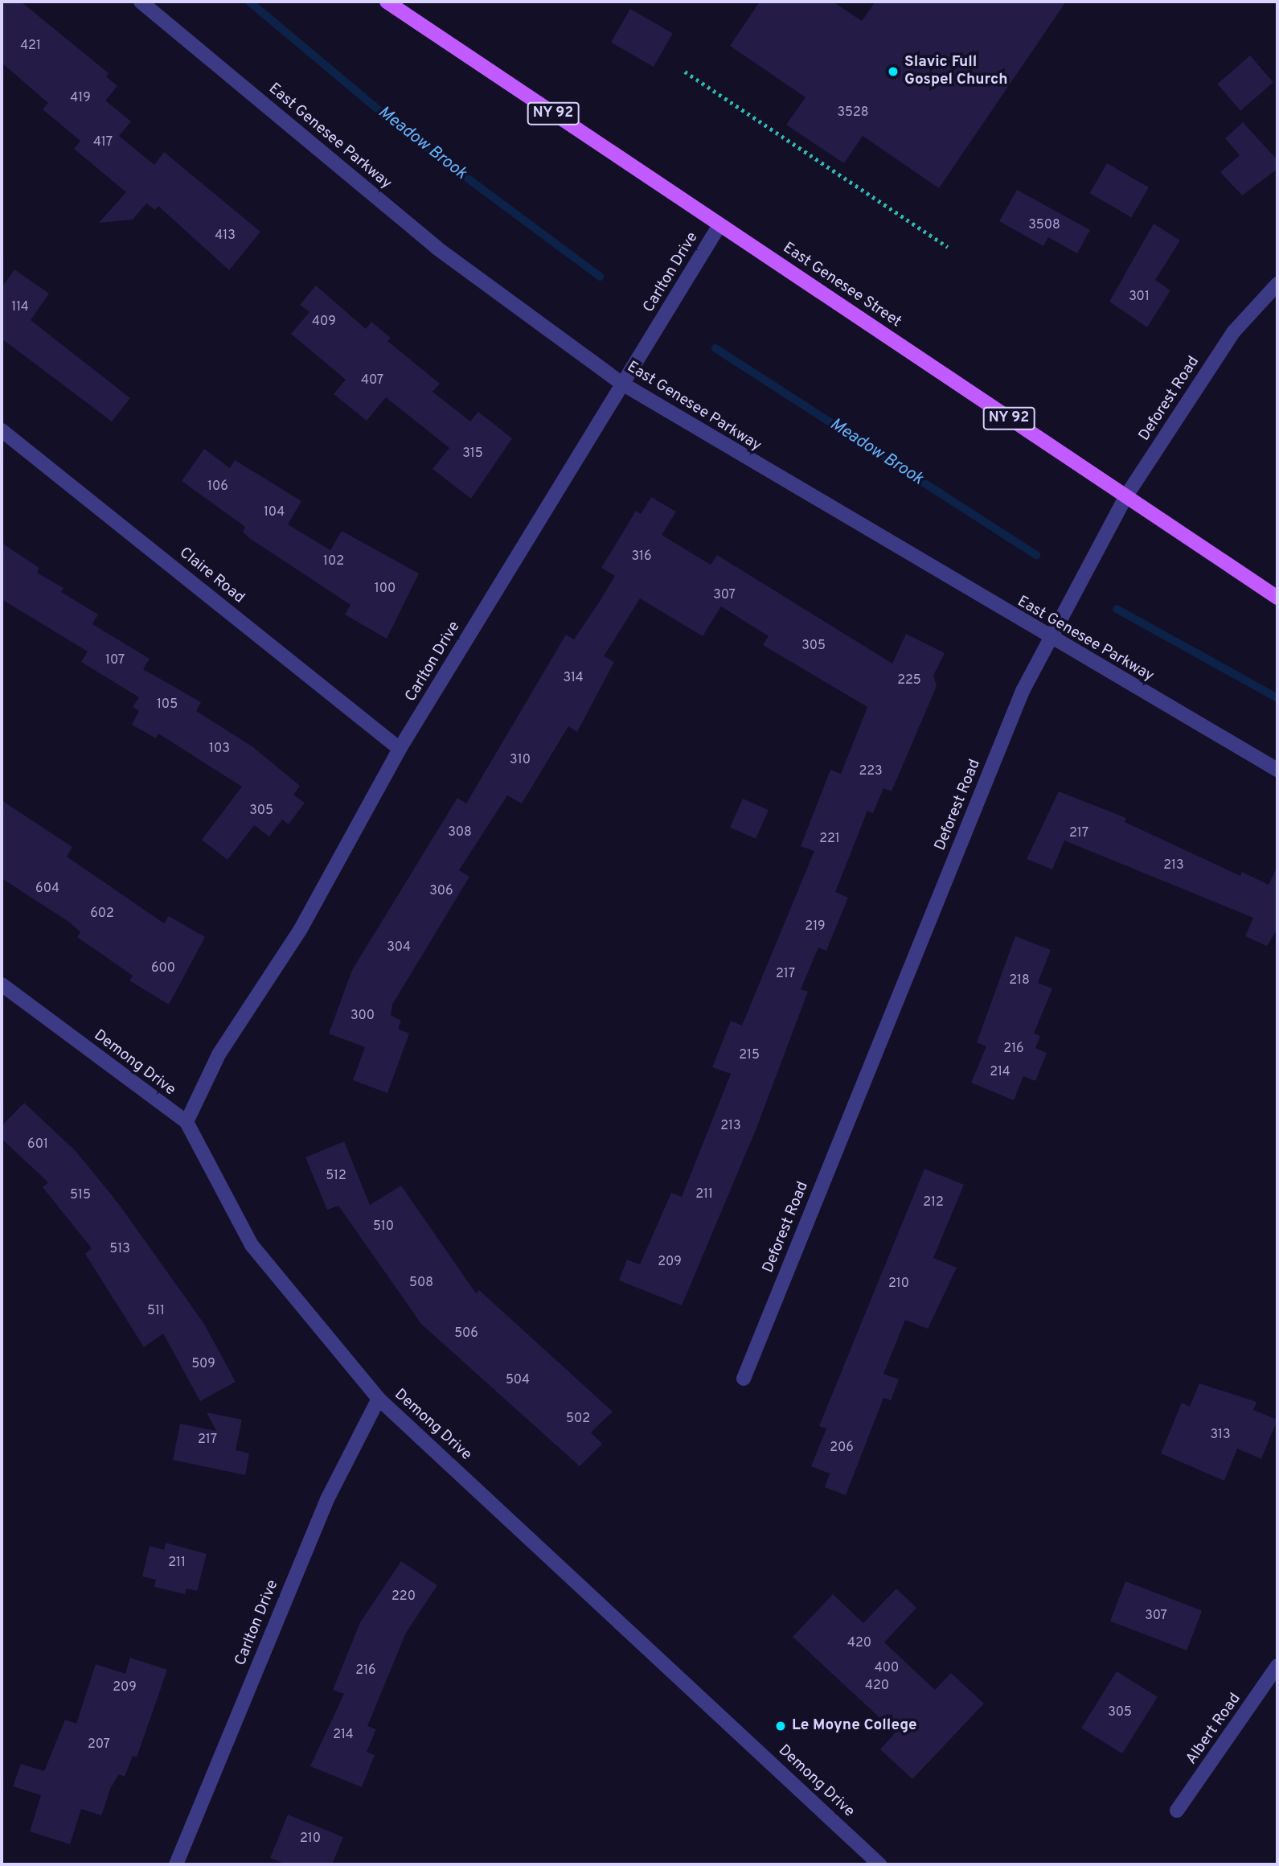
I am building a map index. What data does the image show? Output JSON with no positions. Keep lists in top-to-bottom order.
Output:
{
  "streets": {
    "main road": ["NY 92", "East Genesee Street"],
    "street": [
      "East Genesee Parkway",
      "Carlton Drive",
      "Deforest Road",
      "Claire Road",
      "Demong Drive",
      "Albert Road"
    ]
  },
  "crossings": [
    ["East Genesee Parkway", "Carlton Drive"],
    ["East Genesee Parkway", "Deforest Road"],
    ["Carlton Drive", "East Genesee Street"],
    ["Carlton Drive", "Claire Road"],
    ["Carlton Drive", "Demong Drive"],
    ["East Genesee Street", "Deforest Road"]
  ],
  "water": ["Meadow Brook"],
  "places": ["Slavic Full Gospel Church", "Le Moyne College"],
  "house_numbers": [
    "421",
    "419",
    "3528",
    "417",
    "3508",
    "413",
    "301",
    "114",
    "409",
    "407",
    "315",
    "106",
    "104",
    "316",
    "102",
    "100",
    "307",
    "305",
    "107",
    "314",
    "225",
    "105",
    "103",
    "310",
    "223",
    "305",
    "308",
    "217",
    "221",
    "213",
    "604",
    "306",
    "602",
    "219",
    "304",
    "600",
    "217",
    "218",
    "300",
    "216",
    "215",
    "214",
    "213",
    "601",
    "512",
    "211",
    "515",
    "212",
    "510",
    "513",
    "209",
    "508",
    "210",
    "511",
    "506",
    "509",
    "504",
    "502",
    "313",
    "217",
    "206",
    "211",
    "220",
    "307",
    "420",
    "400",
    "216",
    "420",
    "209",
    "305",
    "214",
    "207",
    "210"
  ]
}
